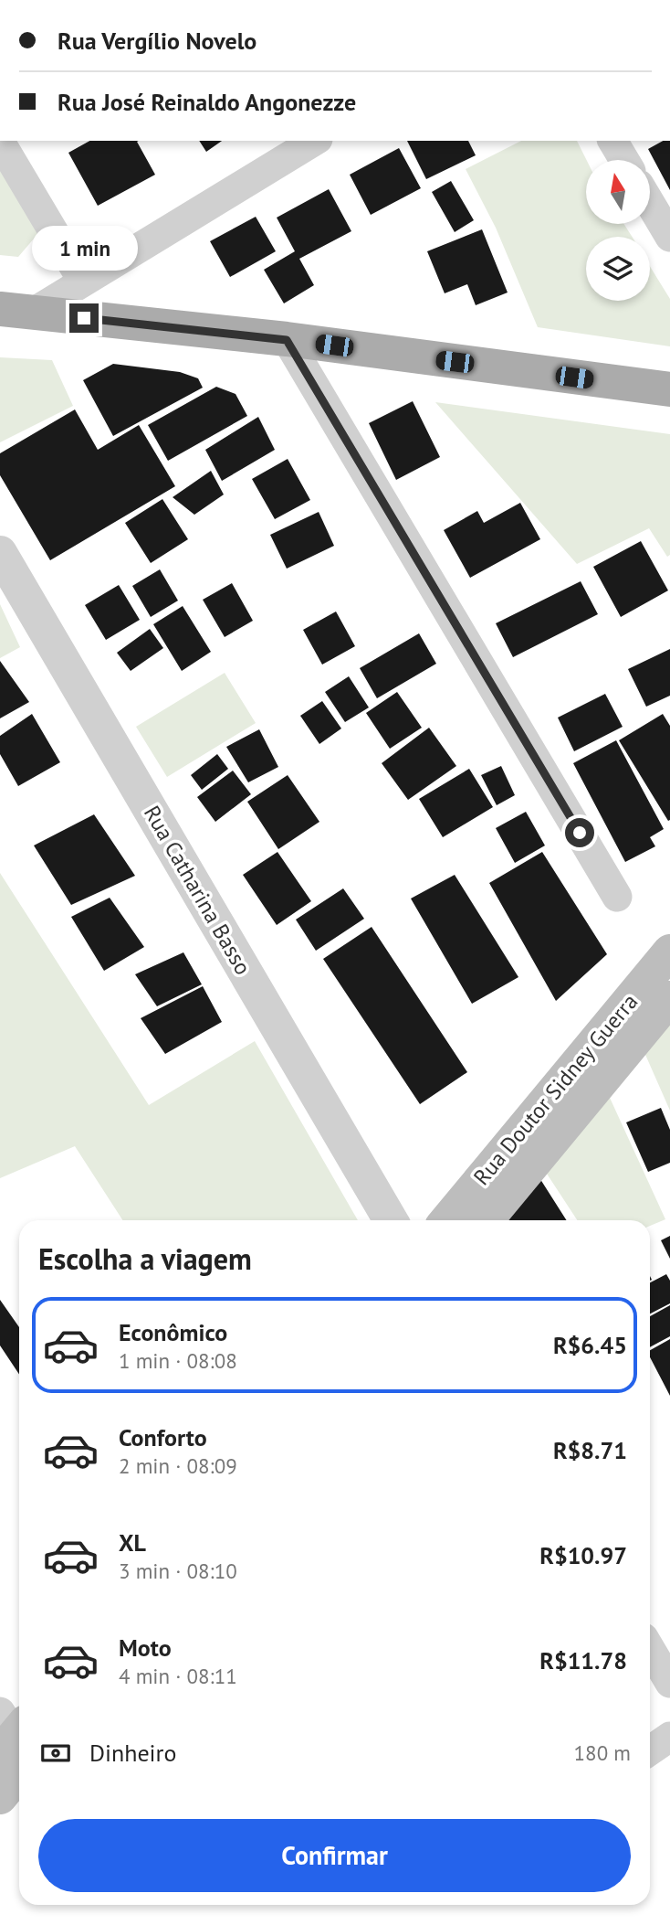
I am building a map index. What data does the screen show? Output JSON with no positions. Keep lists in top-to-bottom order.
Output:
{
  "streets": {
    "main road": ["Rua Doutor Sidney Guerra"],
    "street": ["Rua Catharina Basso"]
  },
  "north": "top",
  "page": {
    "banner": ["Rua Vergílio Novelo", "Rua José Reinaldo Angonezze"],
    "bubble": "1 min",
    "heading": "Escolha a viagem",
    "list": [
      {
        "name": "Econômico",
        "note": "1 min · 08:08",
        "value": "R$6.45"
      },
      {
        "name": "Conforto",
        "note": "2 min · 08:09",
        "value": "R$8.71"
      },
      {
        "name": "XL",
        "note": "3 min · 08:10",
        "value": "R$10.97"
      },
      {
        "name": "Moto",
        "note": "4 min · 08:11",
        "value": "R$11.78"
      }
    ],
    "pay": ["Dinheiro", "180 m"],
    "buttons": "Confirmar"
  }
}
